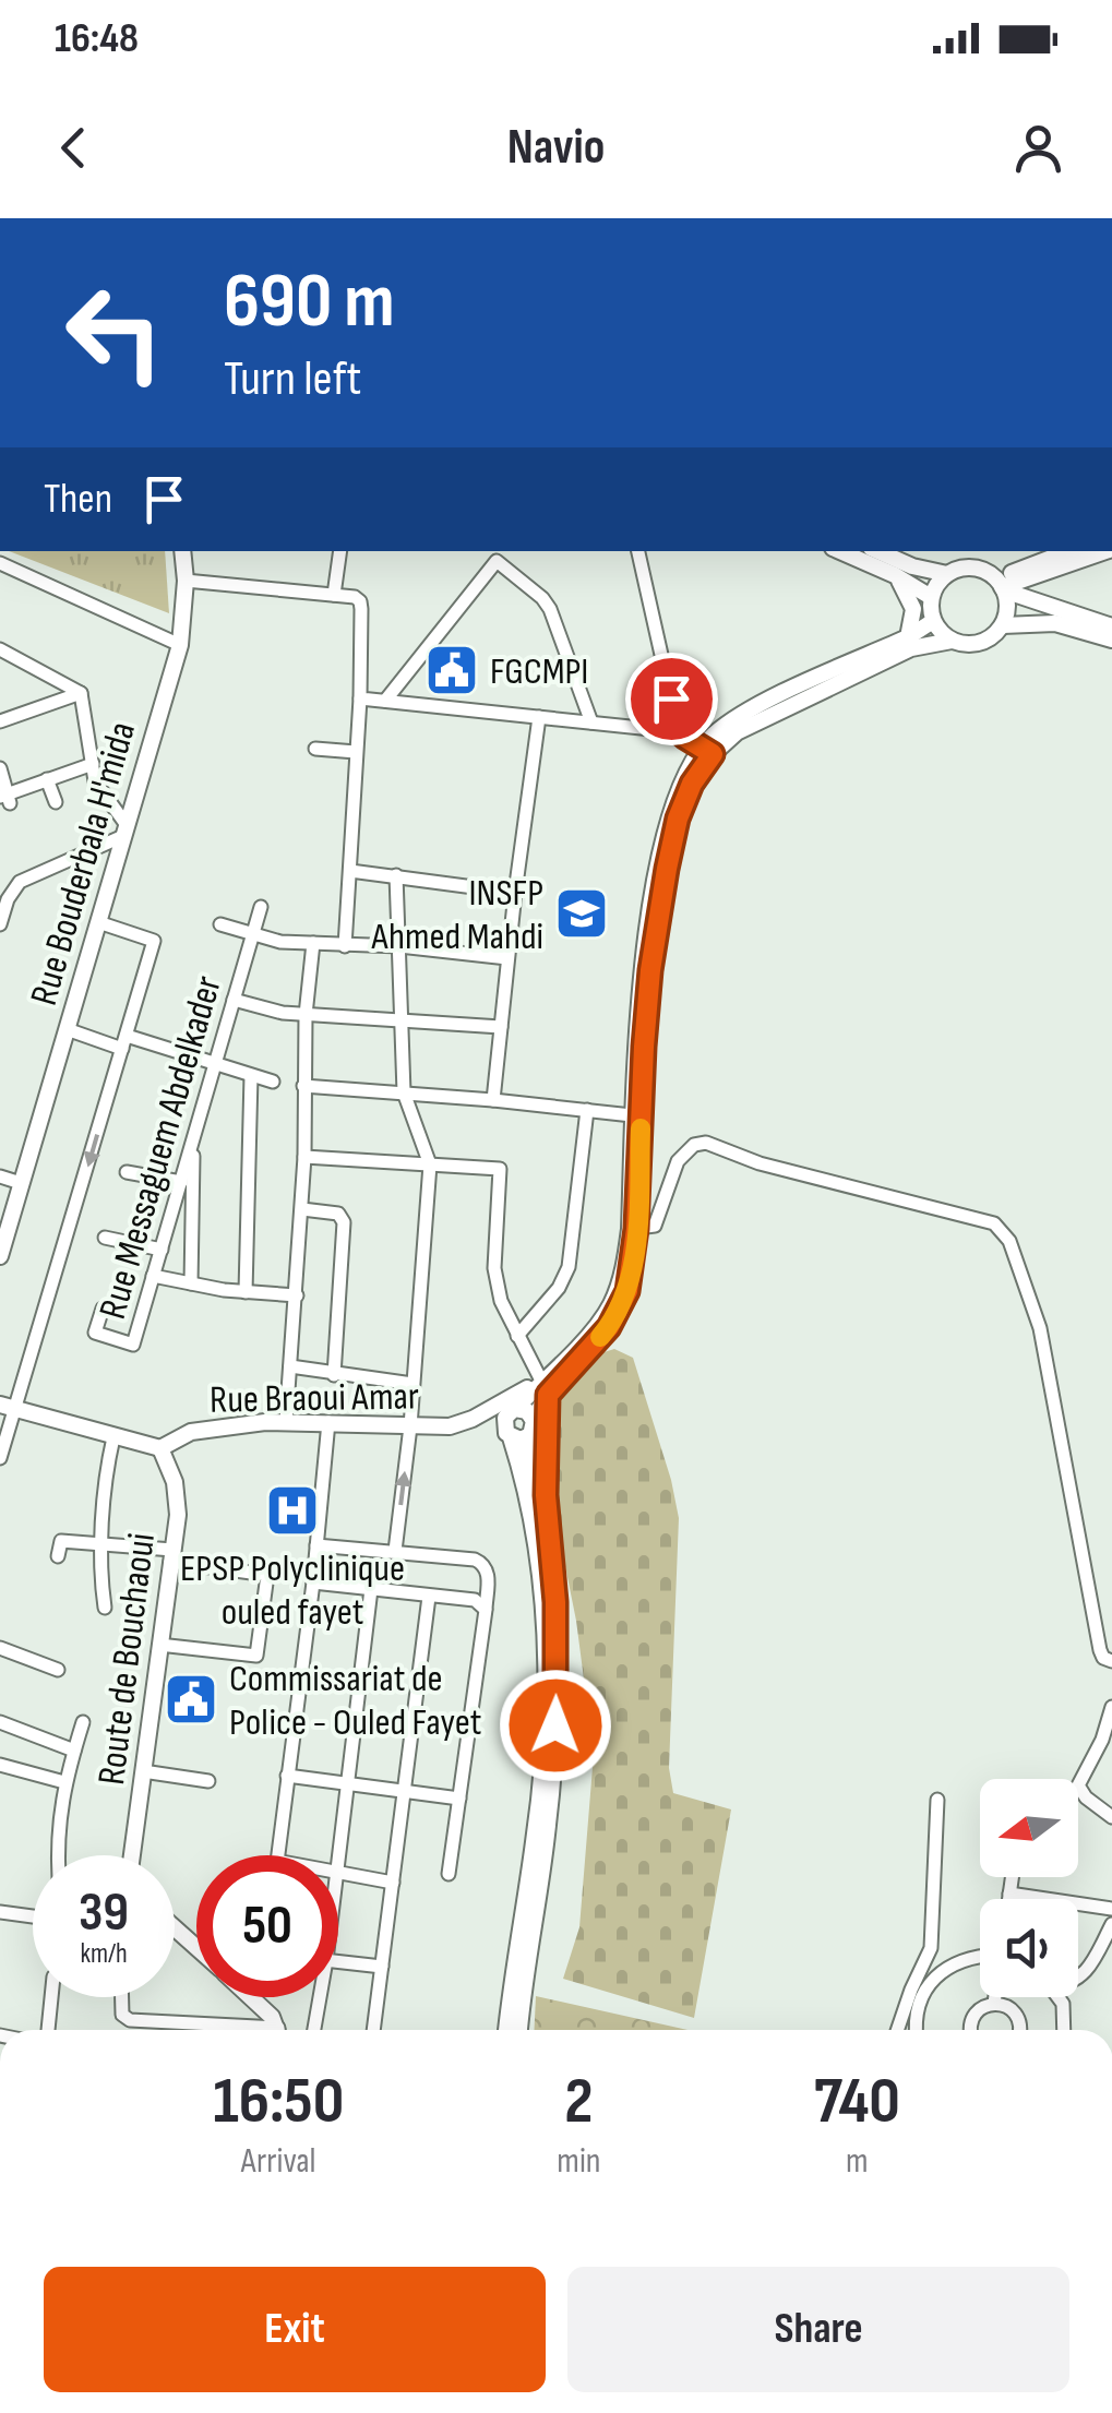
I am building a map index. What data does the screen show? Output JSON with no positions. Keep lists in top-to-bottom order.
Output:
{
  "streets": {
    "main road": ["Rue Bouderbala H'mida", "Rue Braoui Amar", "Route de Bouchaoui"],
    "street": ["Rue Messaguem Abdelkader"]
  },
  "crossings": [
    ["Rue Braoui Amar", "Route de Bouchaoui"]
  ],
  "places": {
    "public building": ["FGCMPI", "Commissariat de Police - Ouled Fayet"],
    "school or university": ["INSFP Ahmed Mahdi"],
    "hospital": ["EPSP Polyclinique ouled fayet"]
  },
  "north": "left",
  "page": {
    "status": "16:48",
    "header": "Navio",
    "turn": ["690 m", "Turn left"],
    "then": "Then",
    "speed": "39 km/h",
    "limit": "50",
    "eta": [
      "16:50",
      "Arrival",
      "2",
      "min",
      "740",
      "m"
    ],
    "buttons": ["Exit", "Share"]
  }
}
